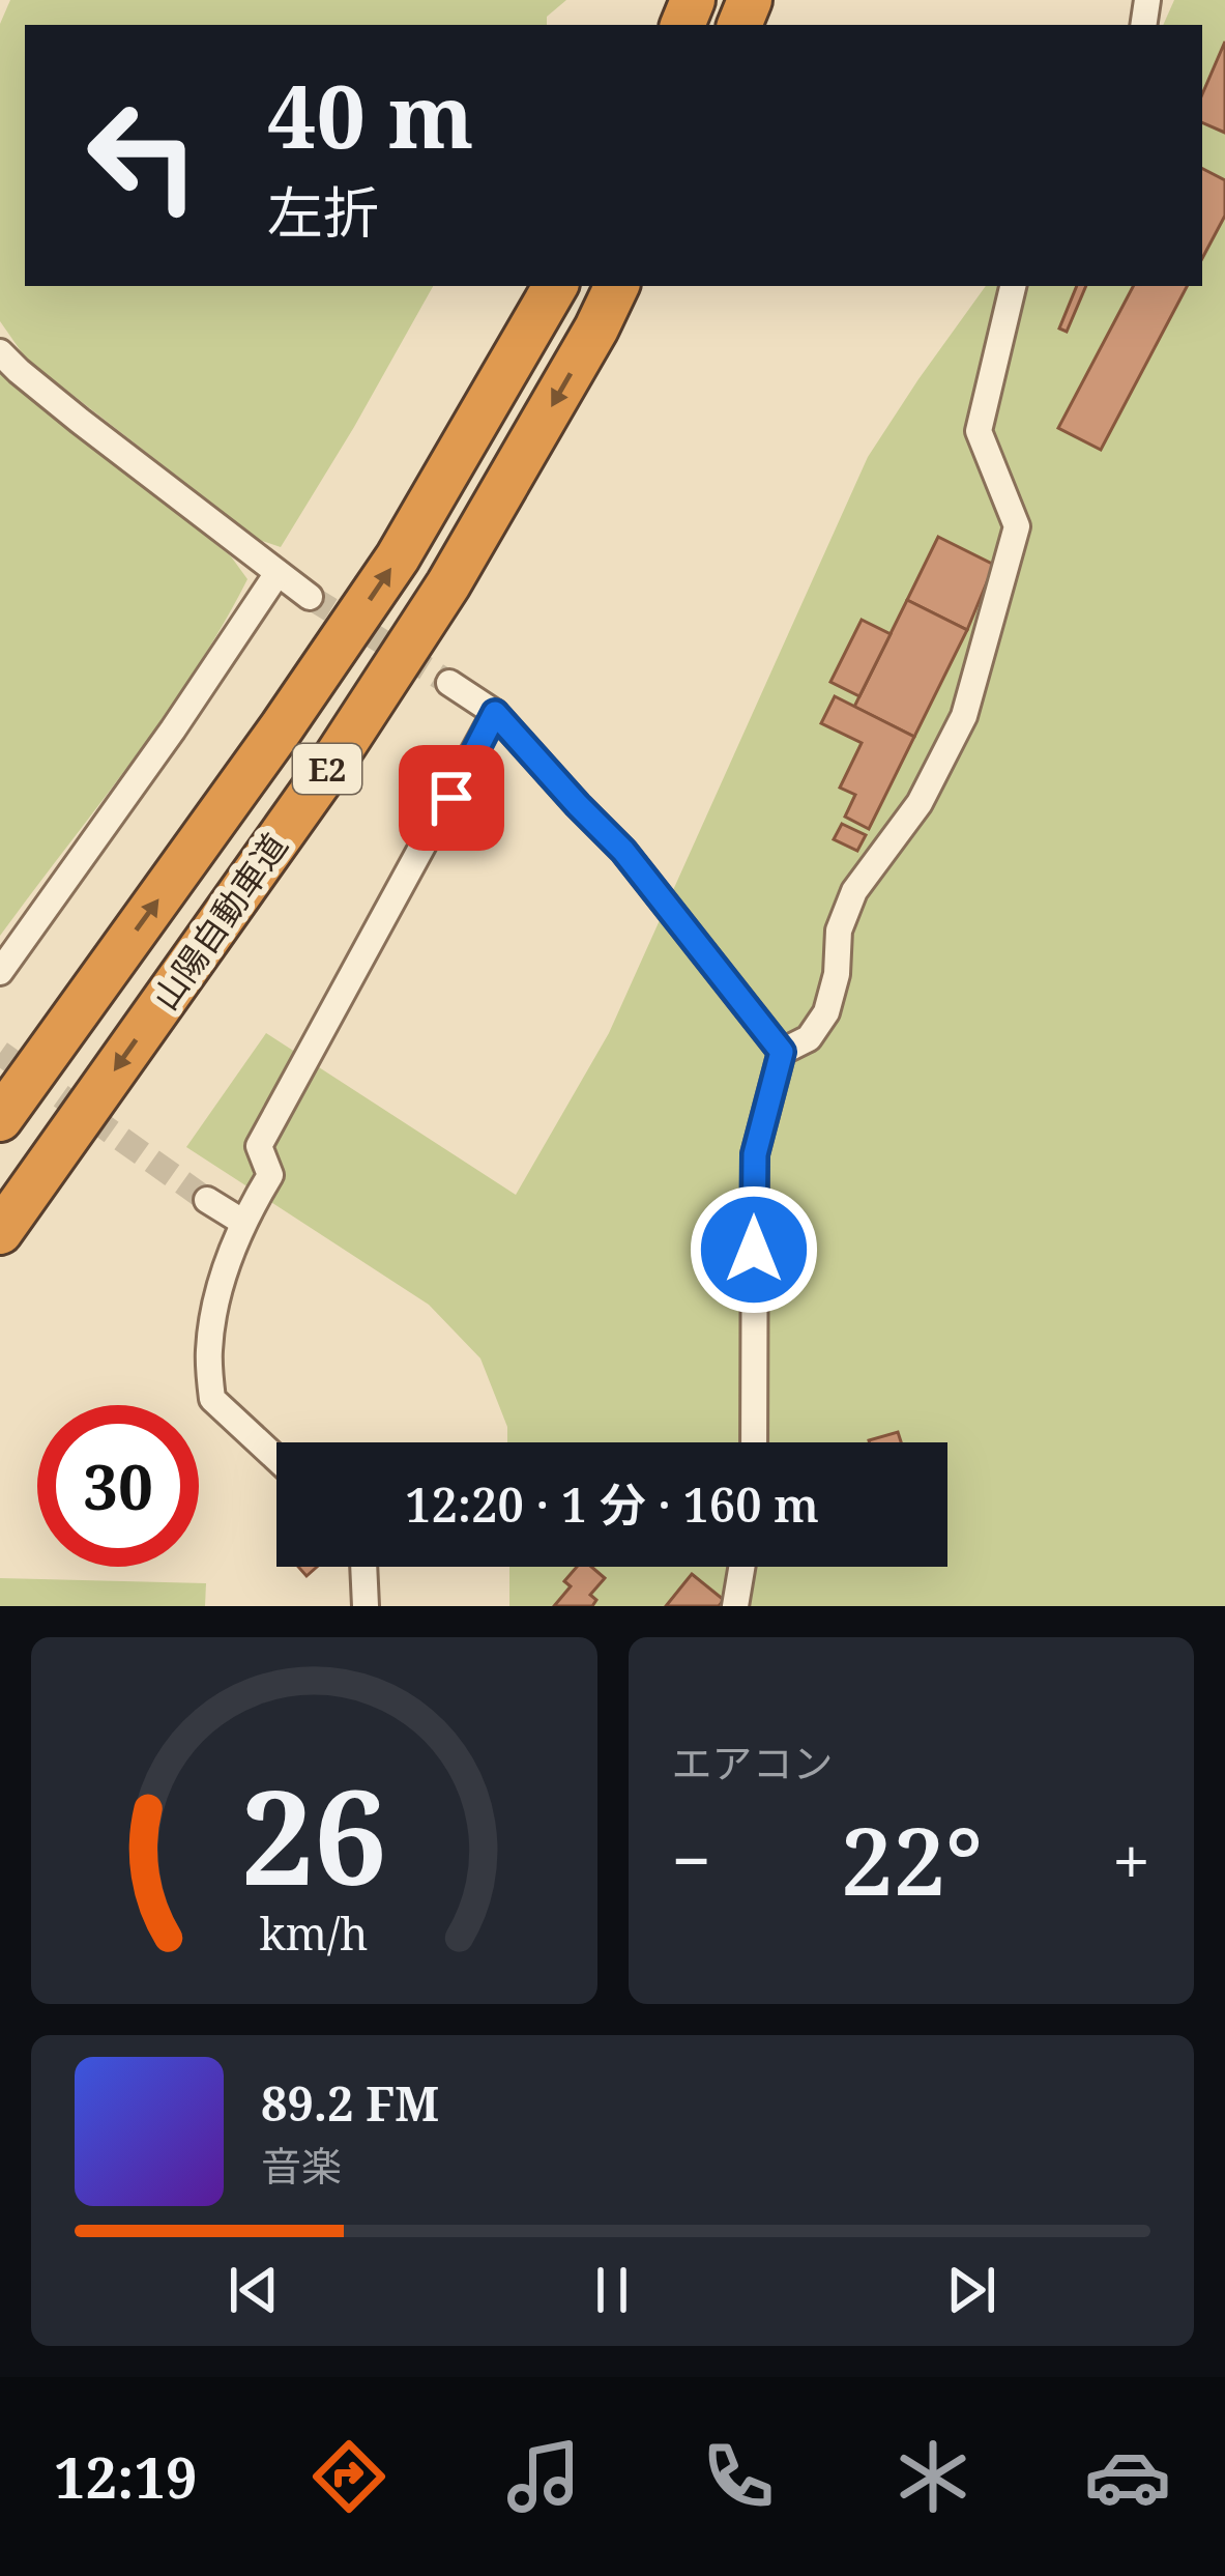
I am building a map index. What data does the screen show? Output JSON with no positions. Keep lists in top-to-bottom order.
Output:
{
  "streets": {
    "highway": ["E2", "山陽自動車道"]
  },
  "page": {
    "turn": ["40 m", "左折"],
    "limit": "30",
    "trip": "12:20 · 1 分 · 160 m",
    "tile": "エアコン",
    "heat": ["−", "22°", "+"],
    "song": ["89.2 FM", "音楽"],
    "tabs": "12:19",
    "gauge": ["26", "km/h"]
  }
}
